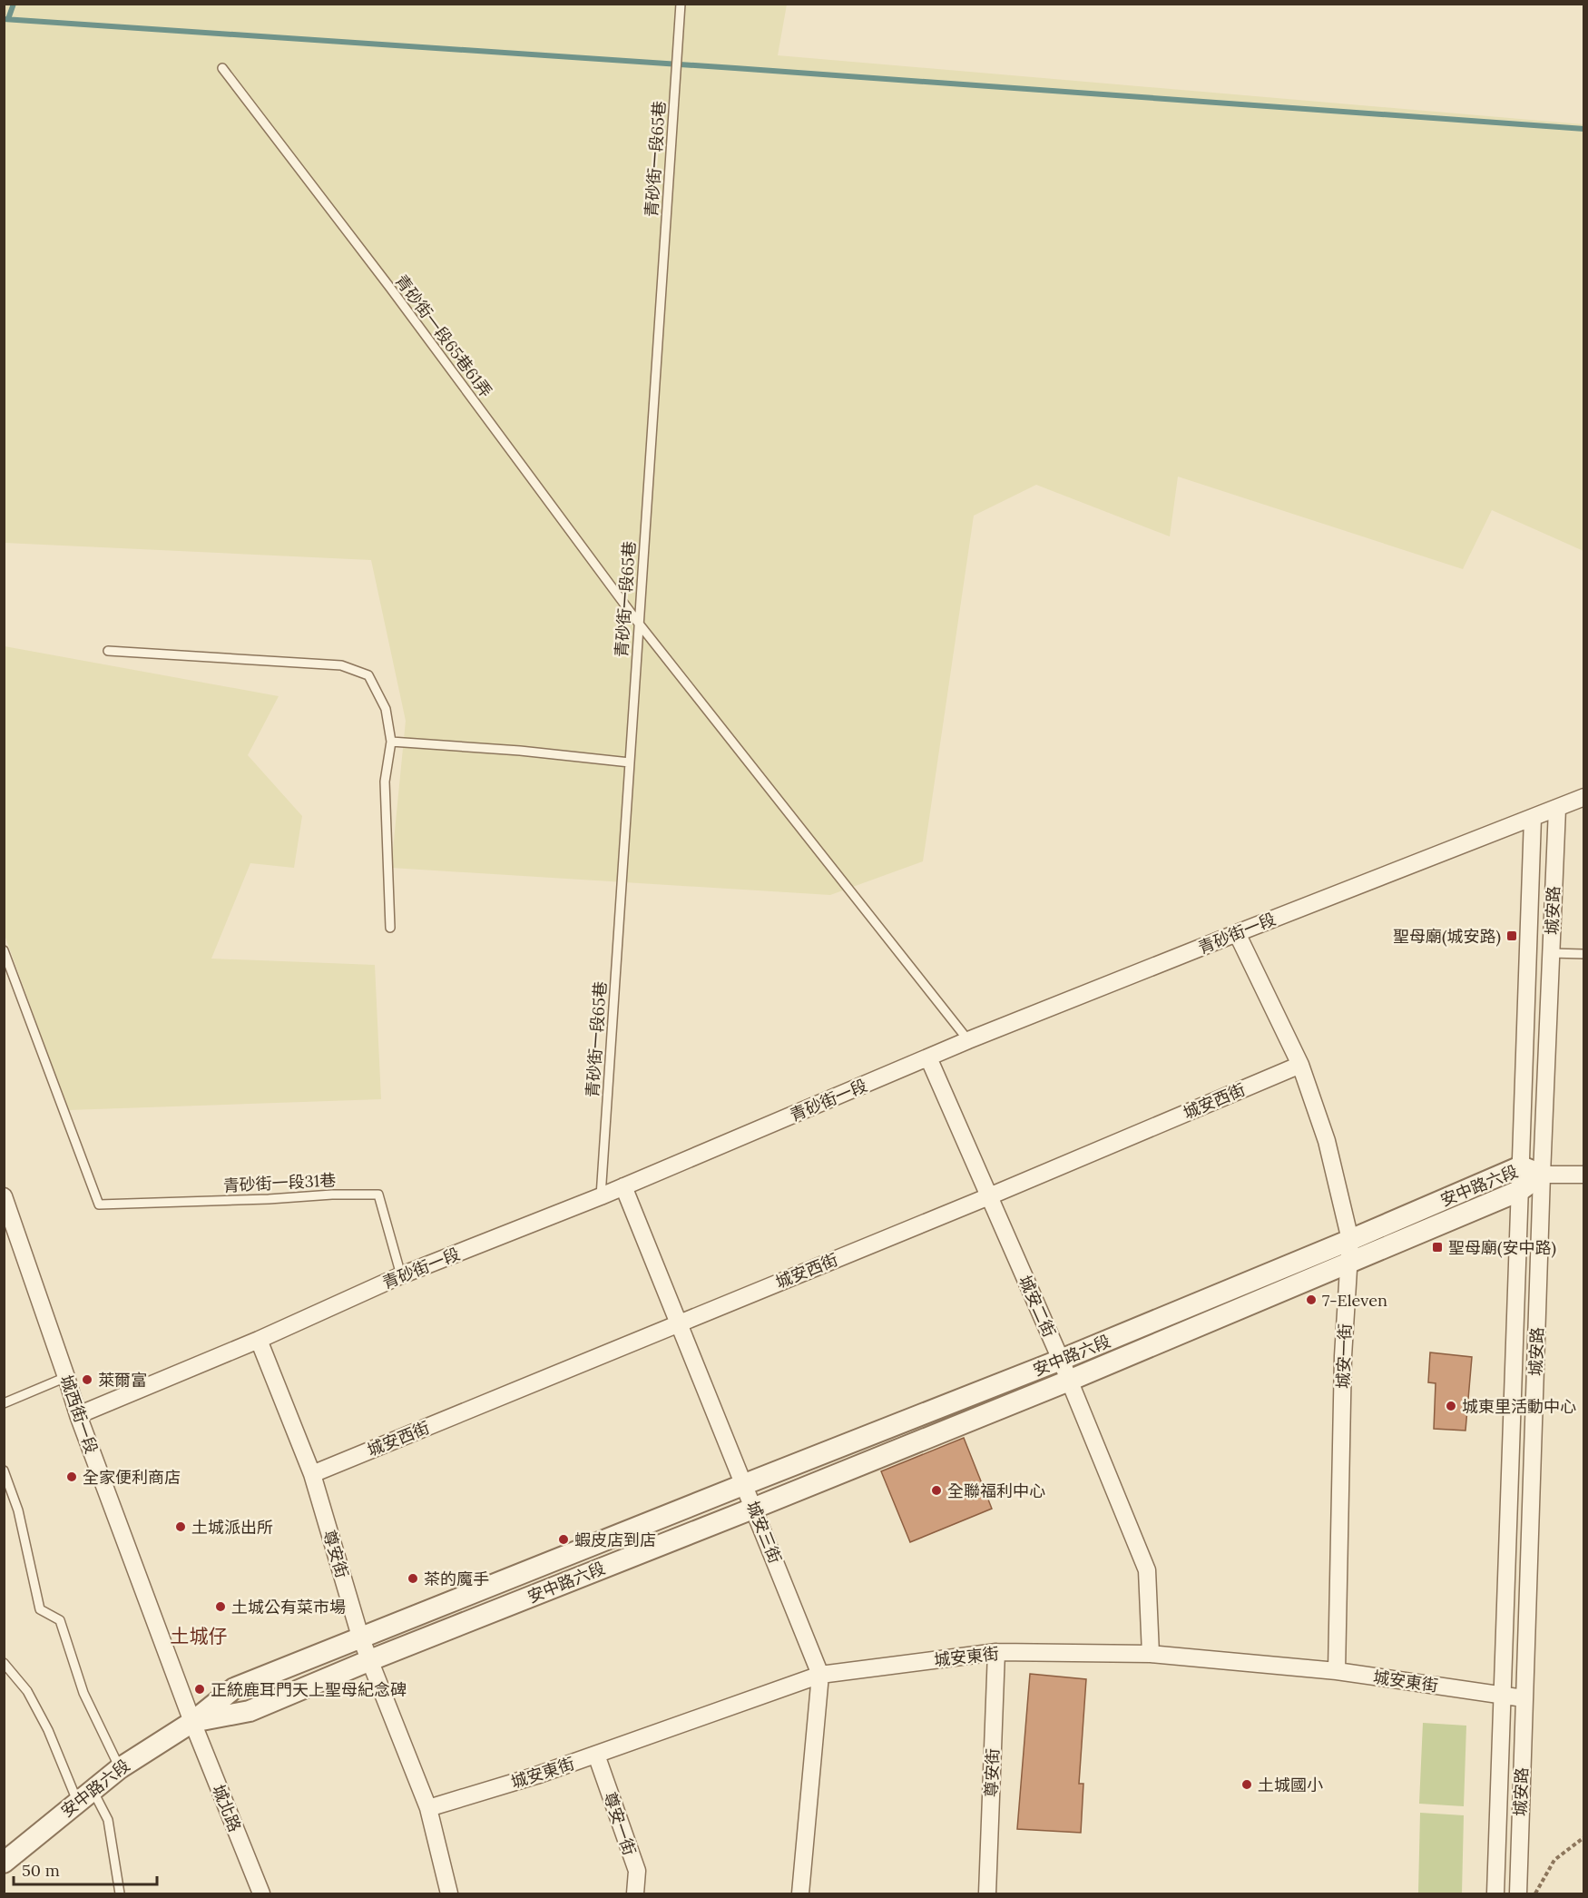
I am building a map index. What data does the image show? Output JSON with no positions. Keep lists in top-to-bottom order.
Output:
{
  "streets": {
    "street": [
      "城安路",
      "青砂街一段",
      "城安西街",
      "安中路六段",
      "城安二街",
      "城安一街",
      "城西街一段",
      "城安三街",
      "尊安街",
      "城安東街",
      "城北路",
      "尊安一街"
    ],
    "lane": ["青砂街一段65巷", "青砂街一段65巷61弄", "青砂街一段31巷"]
  },
  "crossings": [
    ["青砂街一段65巷", "青砂街一段65巷61弄"],
    ["青砂街一段65巷", "青砂街一段"],
    ["青砂街一段65巷61弄", "青砂街一段"],
    ["城安路", "青砂街一段"],
    ["城安路", "安中路六段"],
    ["城安路", "城安東街"],
    ["青砂街一段", "青砂街一段31巷"],
    ["青砂街一段", "城安二街"],
    ["青砂街一段", "城安一街"],
    ["青砂街一段", "城西街一段"],
    ["青砂街一段", "城安三街"],
    ["青砂街一段", "尊安街"],
    ["城安西街", "城安二街"],
    ["城安西街", "城安一街"],
    ["城安西街", "城安三街"],
    ["城安西街", "尊安街"],
    ["安中路六段", "城安二街"],
    ["安中路六段", "城安一街"],
    ["安中路六段", "城西街一段"],
    ["安中路六段", "城安三街"],
    ["安中路六段", "尊安街"],
    ["安中路六段", "城北路"],
    ["城安二街", "城安東街"],
    ["城安一街", "城安東街"],
    ["城西街一段", "城北路"],
    ["城安三街", "城安東街"],
    ["尊安街", "城安東街"],
    ["城安東街", "尊安一街"]
  ],
  "districts": ["土城仔"],
  "places": {
    "transit": ["聖母廟(城安路)", "聖母廟(安中路)"],
    "other": [
      "7-Eleven",
      "萊爾富",
      "城東里活動中心",
      "全家便利商店",
      "全聯福利中心",
      "土城派出所",
      "蝦皮店到店",
      "茶的魔手",
      "土城公有菜市場",
      "正統鹿耳門天上聖母紀念碑",
      "土城國小"
    ]
  },
  "scale_bar": "50 m"
}
